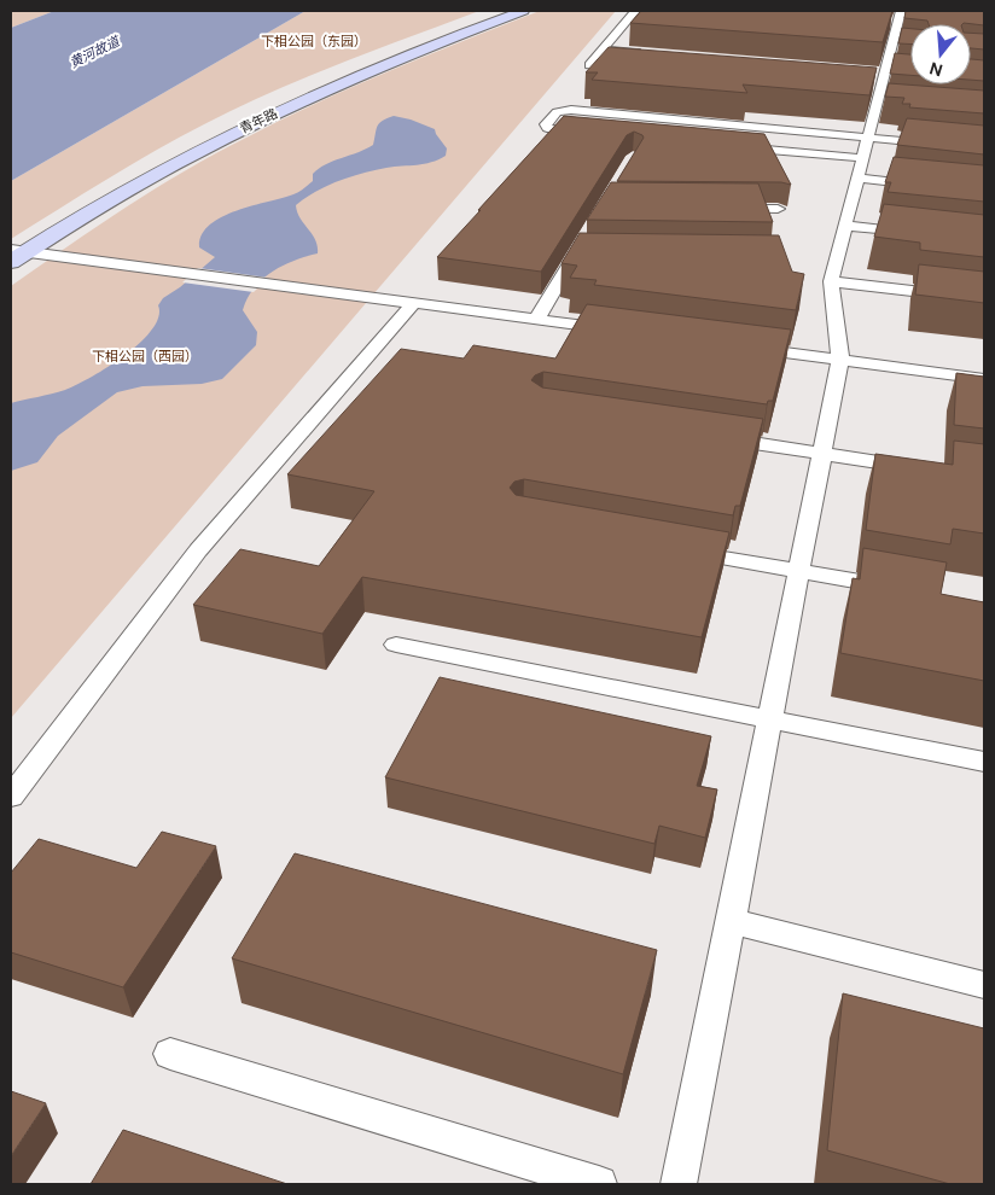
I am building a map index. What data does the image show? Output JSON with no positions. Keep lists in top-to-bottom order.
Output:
{
  "streets": {
    "street": ["青年路"]
  },
  "water": ["黄河故道"],
  "parks": ["下相公园（东园）", "下相公园（西园）"],
  "north": "bottom"
}
